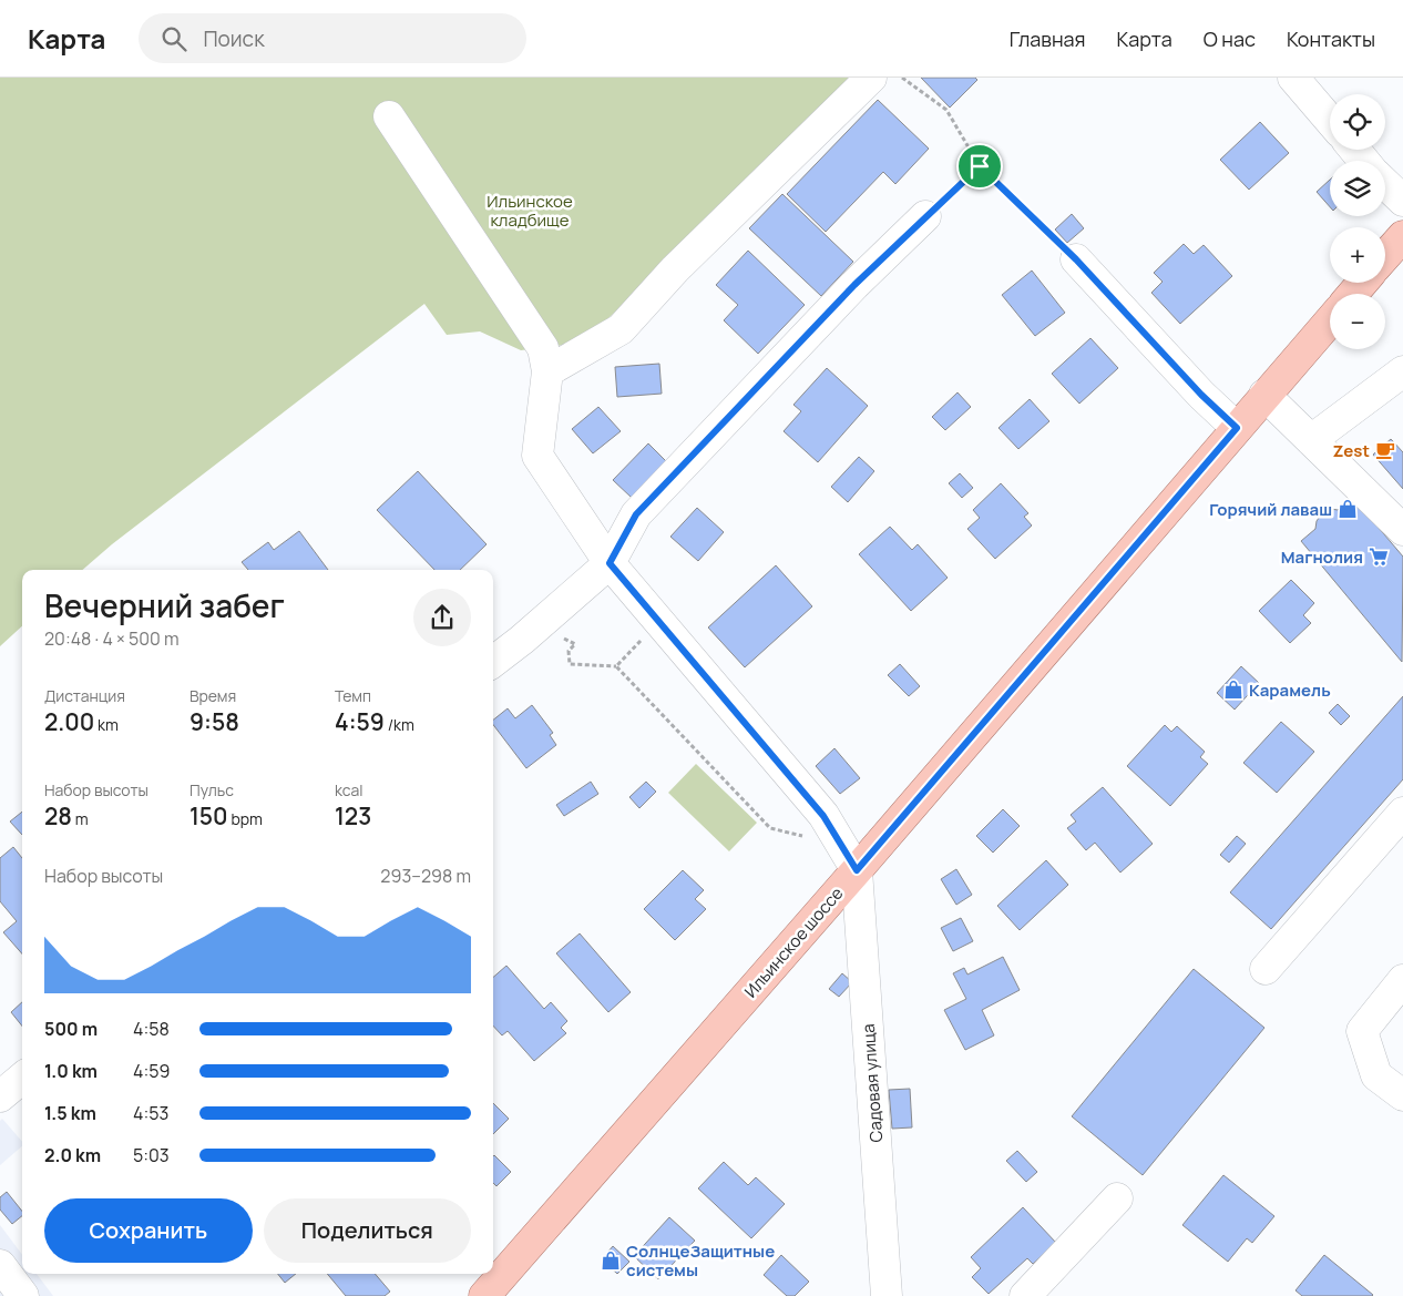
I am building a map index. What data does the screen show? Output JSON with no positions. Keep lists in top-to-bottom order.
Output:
{
  "streets": {
    "main road": ["Ильинское шоссе"],
    "street": ["Садовая улица"]
  },
  "crossings": [
    ["Ильинское шоссе", "Садовая улица"]
  ],
  "parks": ["Ильинское кладбище"],
  "places": {
    "cafe": ["Zest"],
    "shop": ["Горячий лаваш", "Карамель", "СолнцеЗащитные системы"],
    "supermarket": ["Магнолия"]
  },
  "page": {
    "header": "Карта",
    "search": "Поиск",
    "nav": [
      "Главная",
      "Карта",
      "О нас",
      "Контакты"
    ],
    "map_buttons": ["+", "−"],
    "heading": ["Вечерний забег", "20:48 · 4 × 500 m"],
    "stats": [
      ["Дистанция", "2.00 km"],
      ["Время", "9:58"],
      ["Темп", "4:59 /km"],
      ["Набор высоты", "28 m"],
      ["Пульс", "150 bpm"],
      ["kcal", "123"]
    ],
    "chart": ["Набор высоты", "293–298 m"],
    "list": [
      {
        "name": "500 m",
        "note": "4:58"
      },
      {
        "name": "1.0 km",
        "note": "4:59"
      },
      {
        "name": "1.5 km",
        "note": "4:53"
      },
      {
        "name": "2.0 km",
        "note": "5:03"
      }
    ],
    "buttons": ["Сохранить", "Поделиться"]
  }
}
